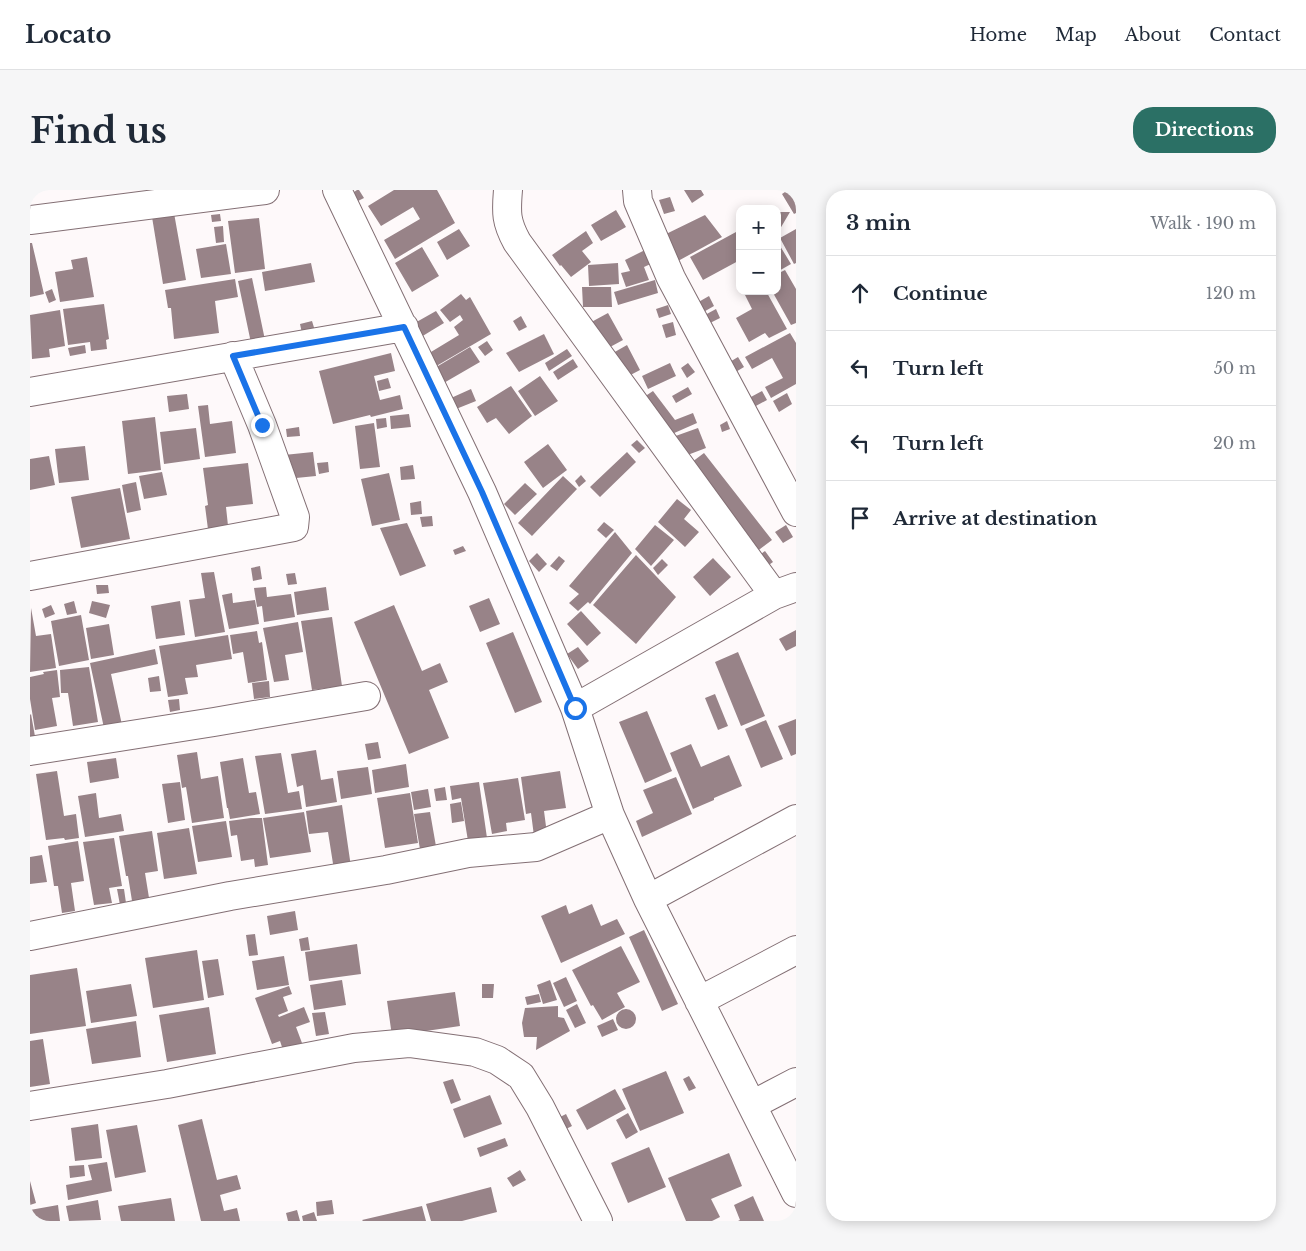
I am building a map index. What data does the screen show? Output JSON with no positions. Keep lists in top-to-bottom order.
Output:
{
  "page": {
    "header": "Locato",
    "nav": [
      "Home",
      "Map",
      "About",
      "Contact"
    ],
    "buttons": "Directions",
    "title": "Find us",
    "heading": ["3 min", "Walk · 190 m"],
    "map_buttons": ["+", "−"],
    "list": [
      ["Continue", "120 m"],
      ["Turn left", "50 m"],
      ["Turn left", "20 m"],
      "Arrive at destination"
    ]
  }
}
